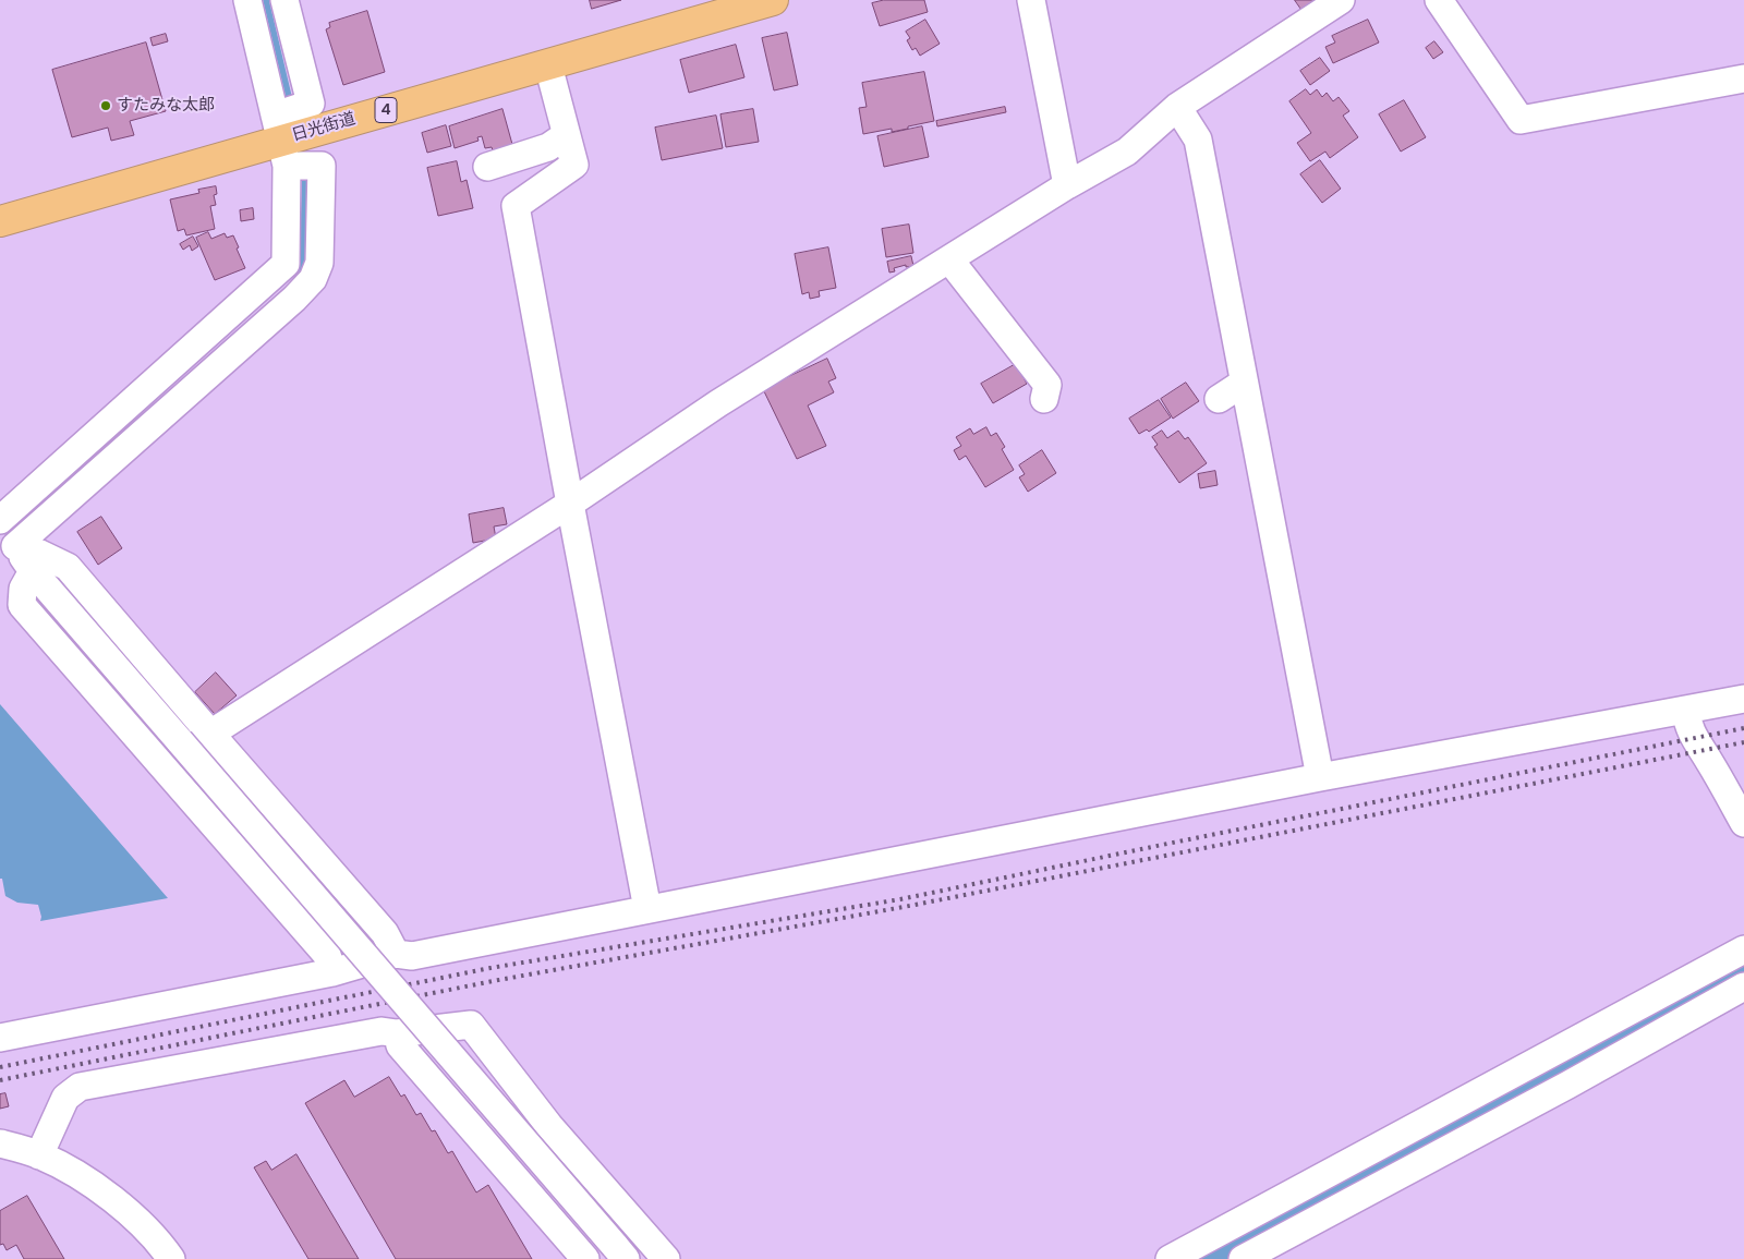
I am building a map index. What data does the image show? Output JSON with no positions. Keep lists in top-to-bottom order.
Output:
{
  "streets": {
    "highway": ["4", "日光街道"]
  },
  "places": ["すたみな太郎"]
}
